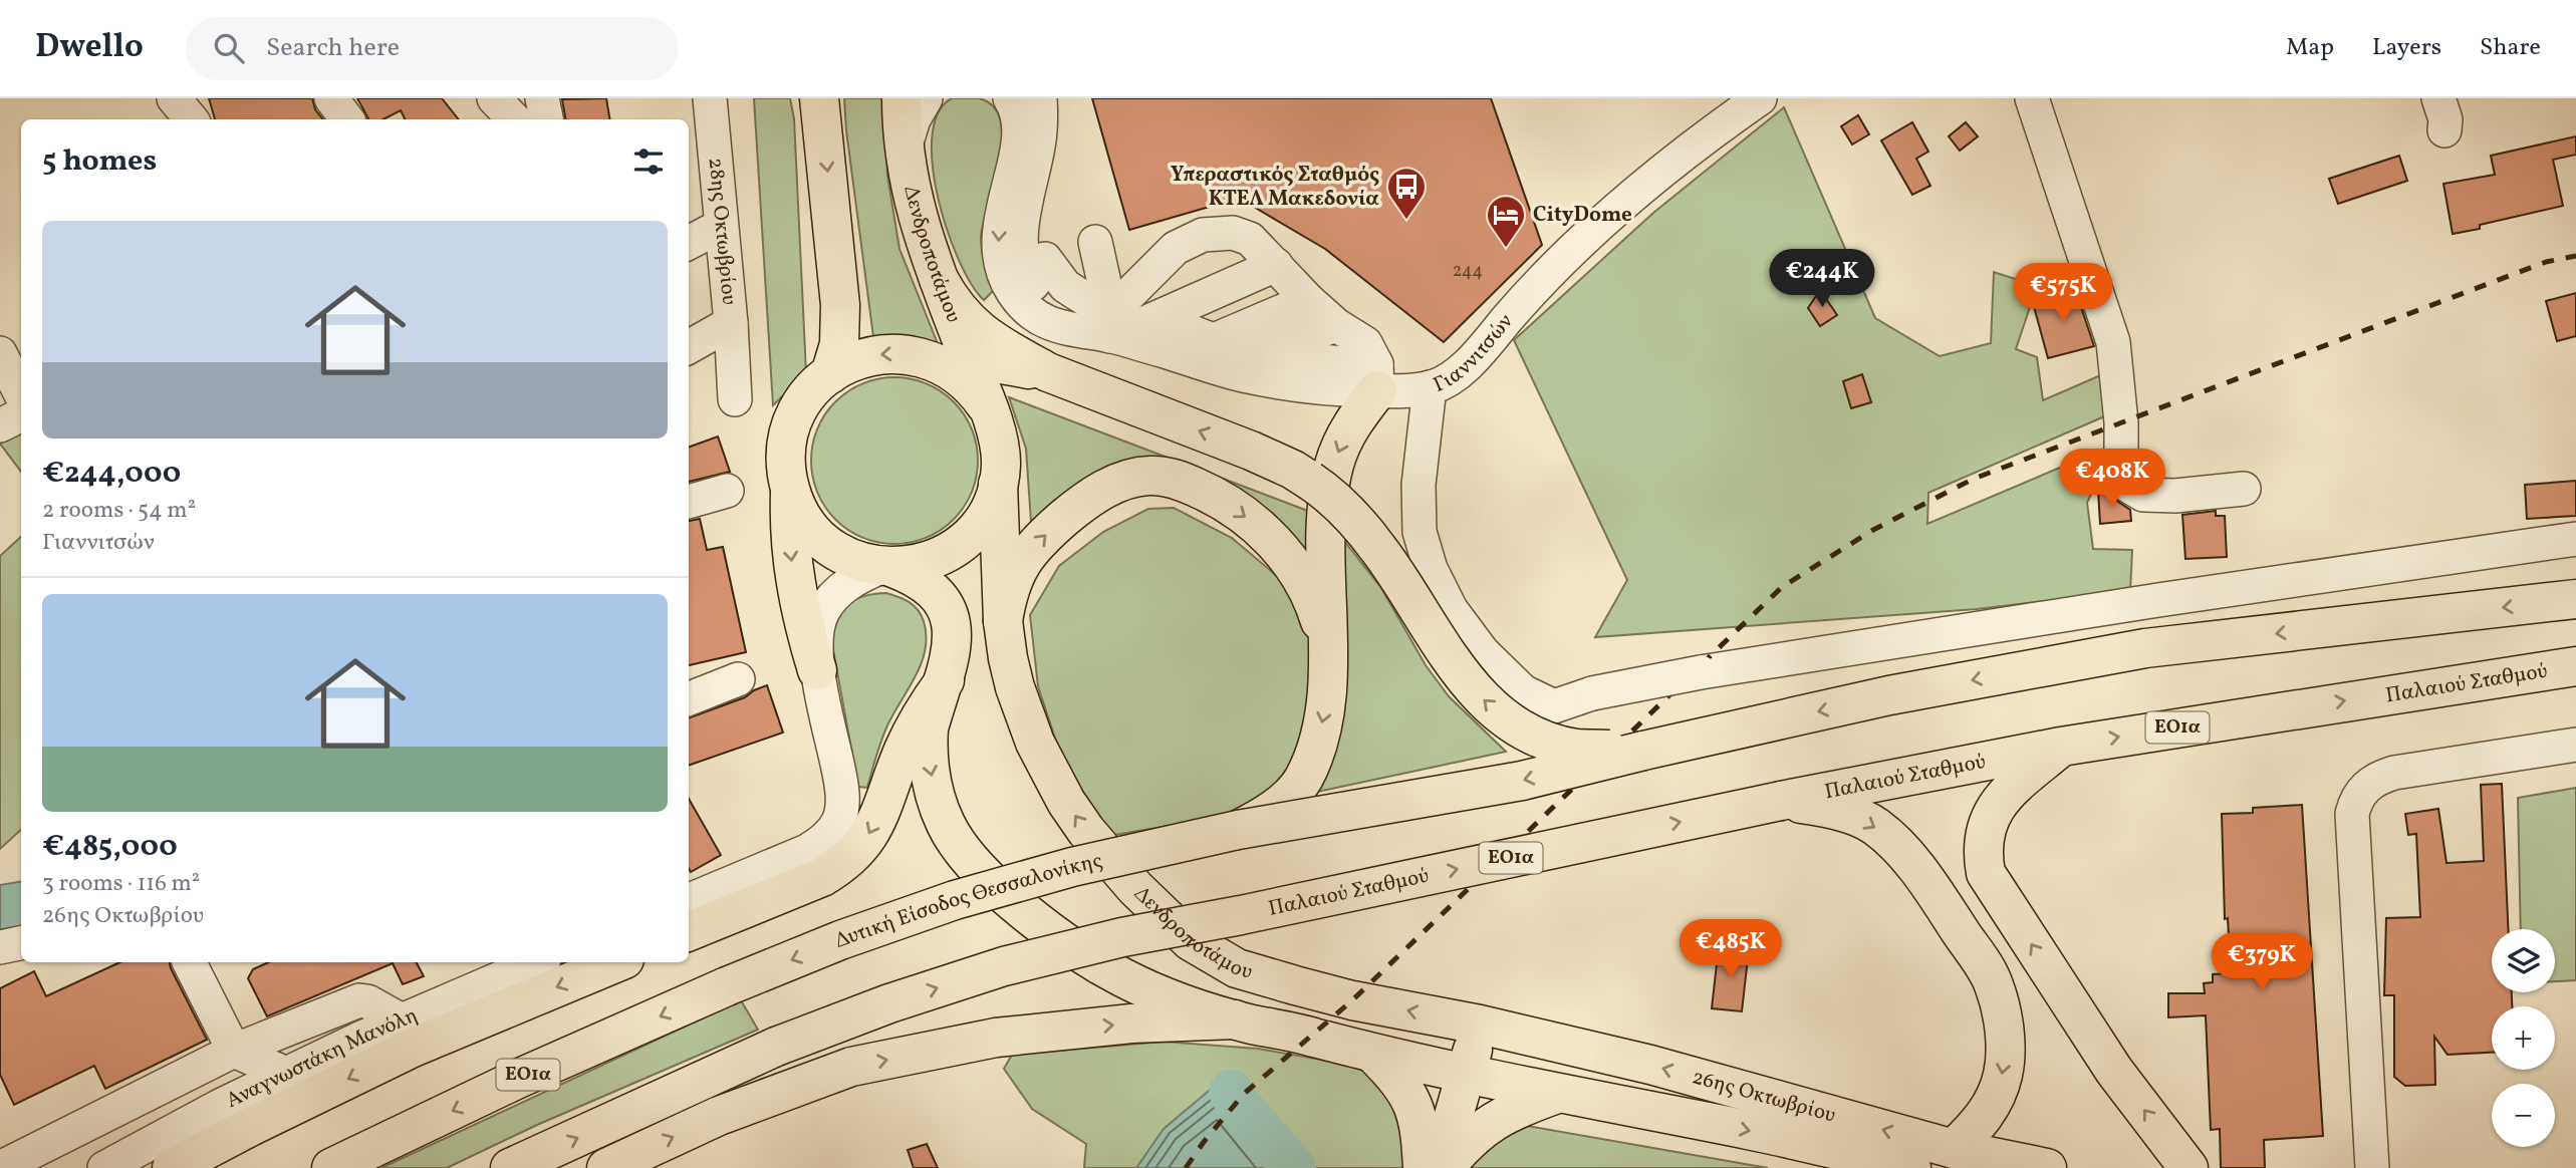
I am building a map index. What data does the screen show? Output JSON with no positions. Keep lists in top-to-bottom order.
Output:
{
  "streets": {
    "main road": [
      "Δενδροποτάμου",
      "Παλαιού Σταθμού",
      "ΕΟ1α",
      "Δυτική Είσοδος Θεσσαλονίκης",
      "26ης Οκτωβρίου"
    ],
    "street": ["28ης Οκτωβρίου", "Γιαννιτσών", "Αναγνωστάκη Μανόλη"]
  },
  "crossings": [
    ["Δενδροποτάμου", "26ης Οκτωβρίου"],
    ["ΕΟ1α", "Δυτική Είσοδος Θεσσαλονίκης"]
  ],
  "places": {
    "bus stop": ["Υπεραστικός Σταθμός ΚΤΕΛ Μακεδονία"],
    "hotel": ["CityDome"]
  },
  "house_numbers": ["244"],
  "page": {
    "header": "Dwello",
    "search": "Search here",
    "nav": ["Map", "Layers", "Share"],
    "heading": "5 homes",
    "list": [
      {
        "name": "€244,000",
        "note": "2 rooms · 54 m² · Γιαννιτσών"
      },
      {
        "name": "€485,000",
        "note": "3 rooms · 116 m² · 26ης Οκτωβρίου"
      }
    ],
    "price": [
      "€244K",
      "€575K",
      "€408K",
      "€485K",
      "€379K"
    ],
    "map_buttons": ["+", "−"]
  }
}
